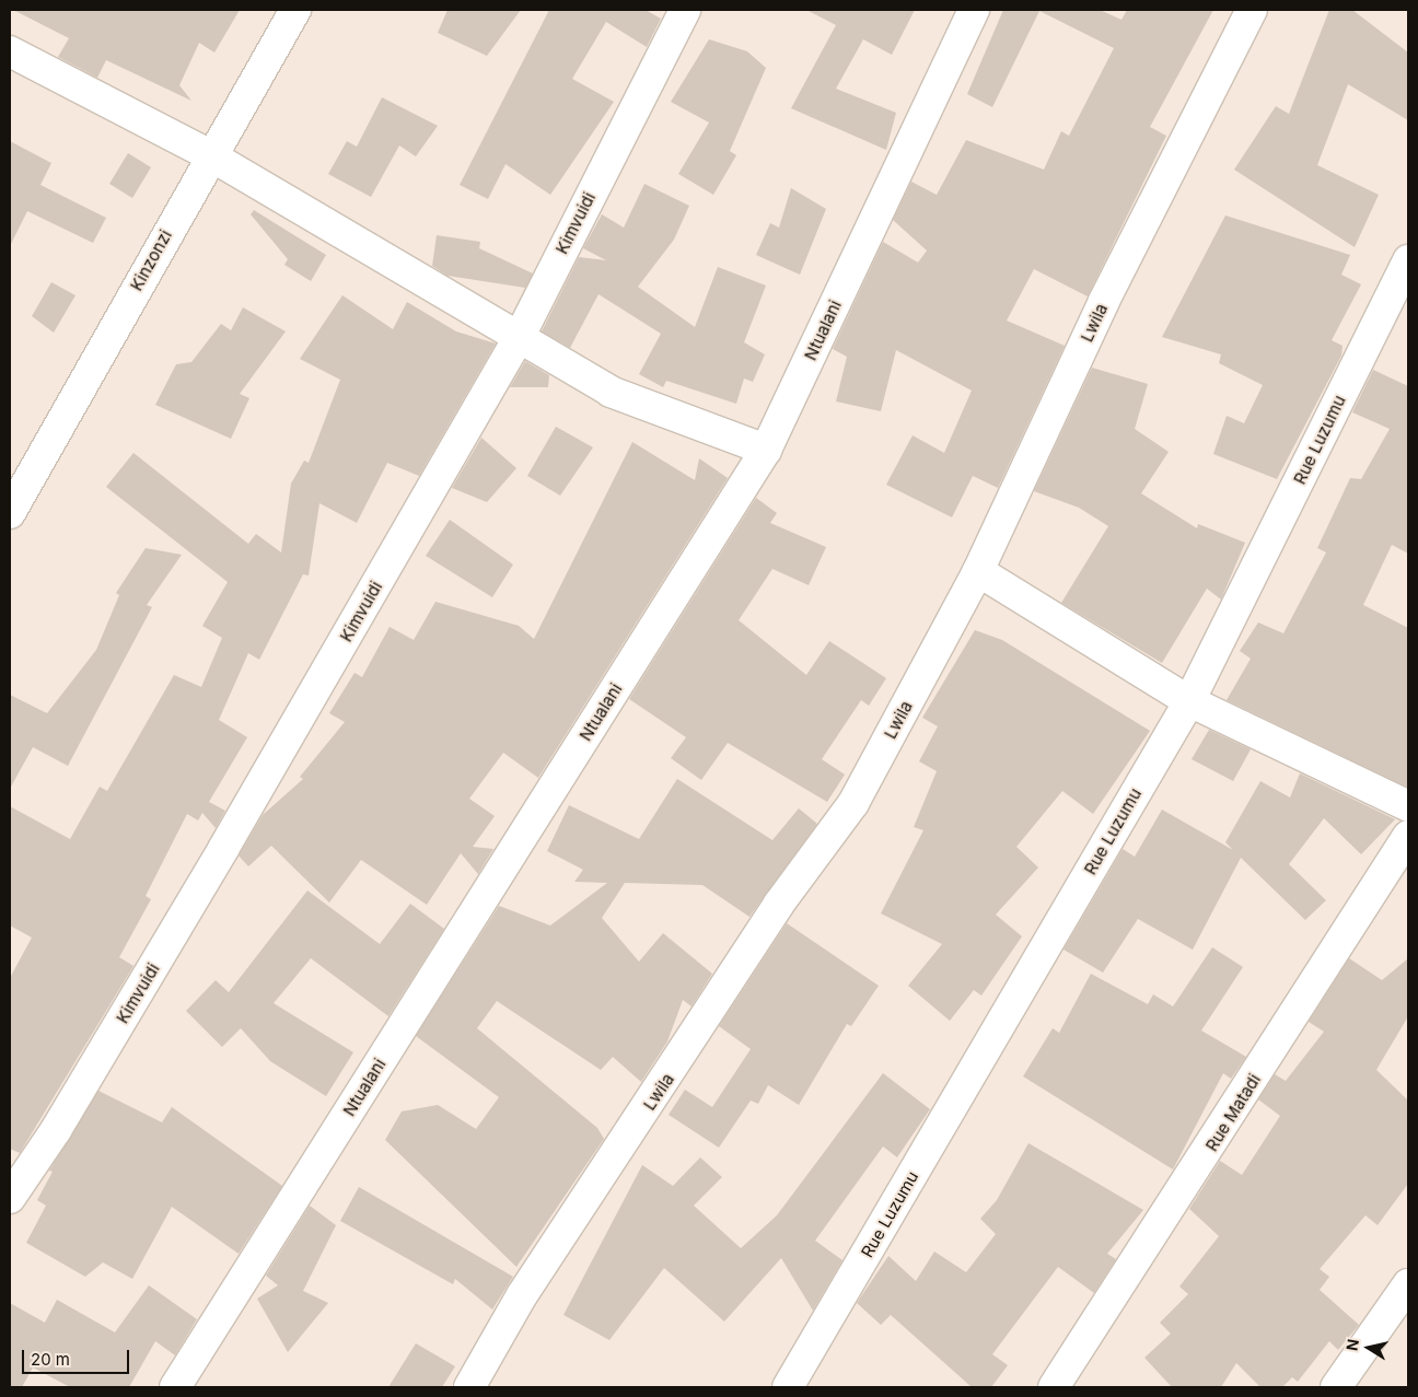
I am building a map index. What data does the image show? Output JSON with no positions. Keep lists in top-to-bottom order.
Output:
{
  "streets": {
    "street": [
      "Kimvuidi",
      "Kinzonzi",
      "Lwila",
      "Ntualani",
      "Rue Luzumu",
      "Rue Matadi"
    ]
  },
  "scale_bar": "20 m",
  "north": "left"
}
